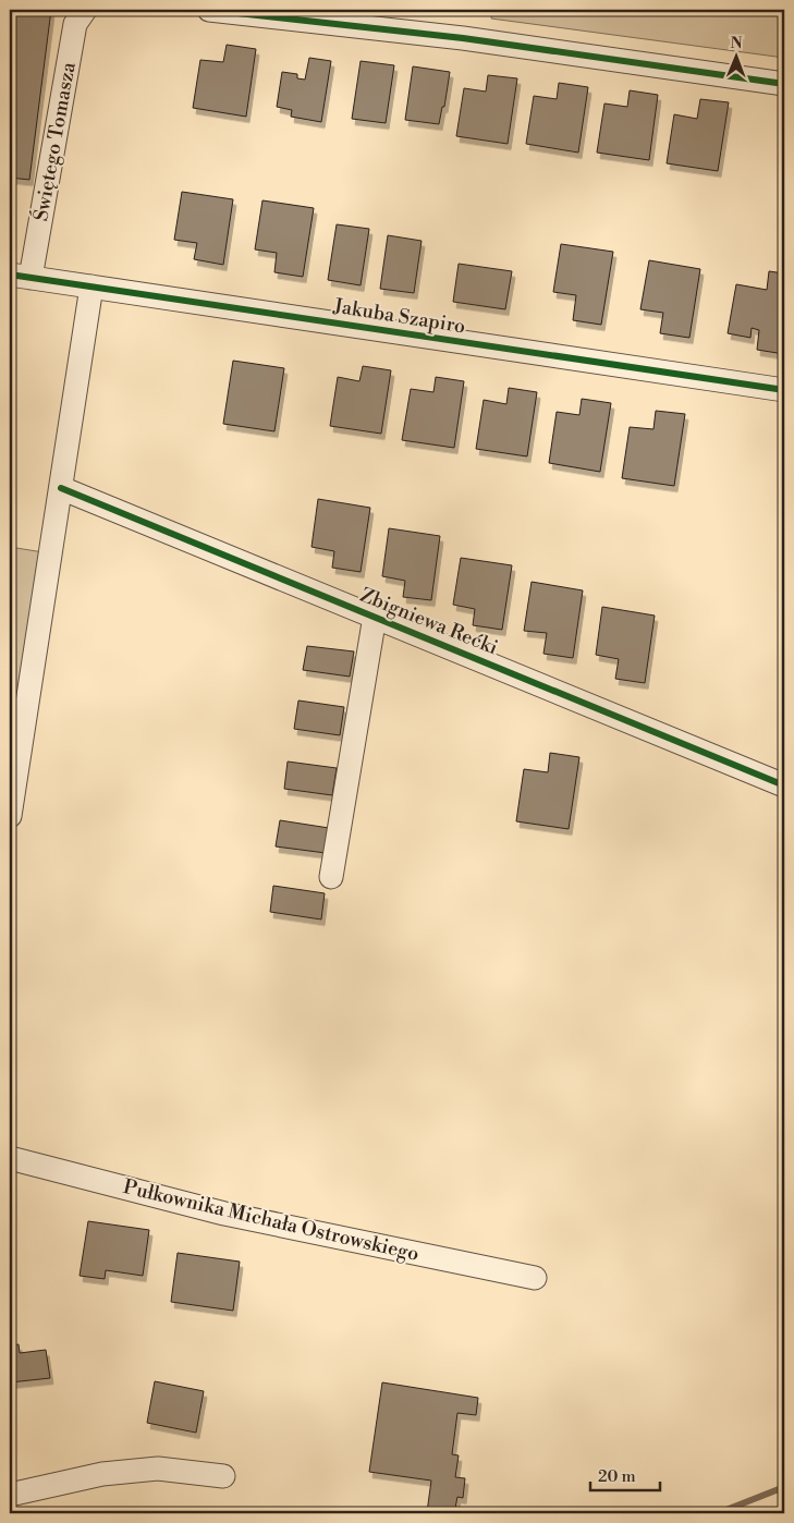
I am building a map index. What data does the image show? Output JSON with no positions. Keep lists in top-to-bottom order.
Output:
{
  "streets": {
    "street": [
      "Świętego Tomasza",
      "Jakuba Szapiro",
      "Zbigniewa Rećki",
      "Pułkownika Michała Ostrowskiego"
    ]
  },
  "crossings": [
    ["Świętego Tomasza", "Jakuba Szapiro"]
  ],
  "scale_bar": "20 m",
  "north": "top"
}
